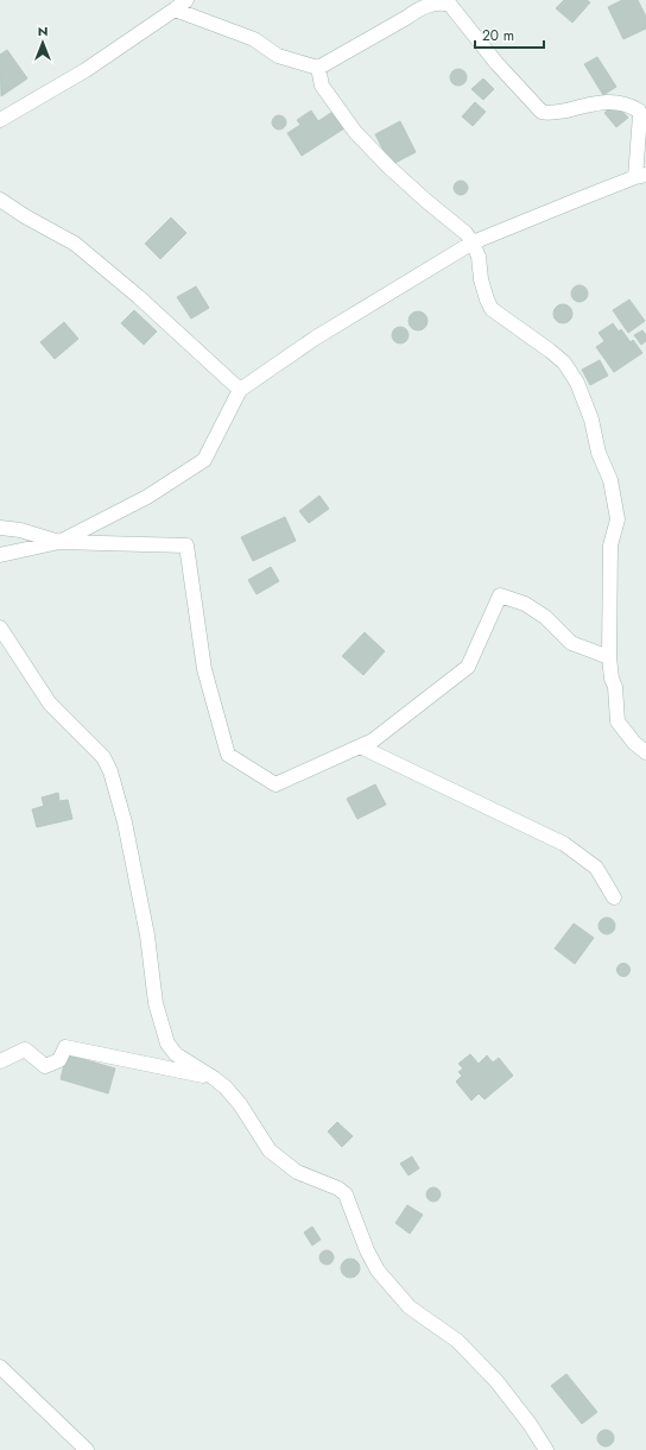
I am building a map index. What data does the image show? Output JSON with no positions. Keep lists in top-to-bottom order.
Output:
{
  "scale_bar": "20 m",
  "north": "top"
}
